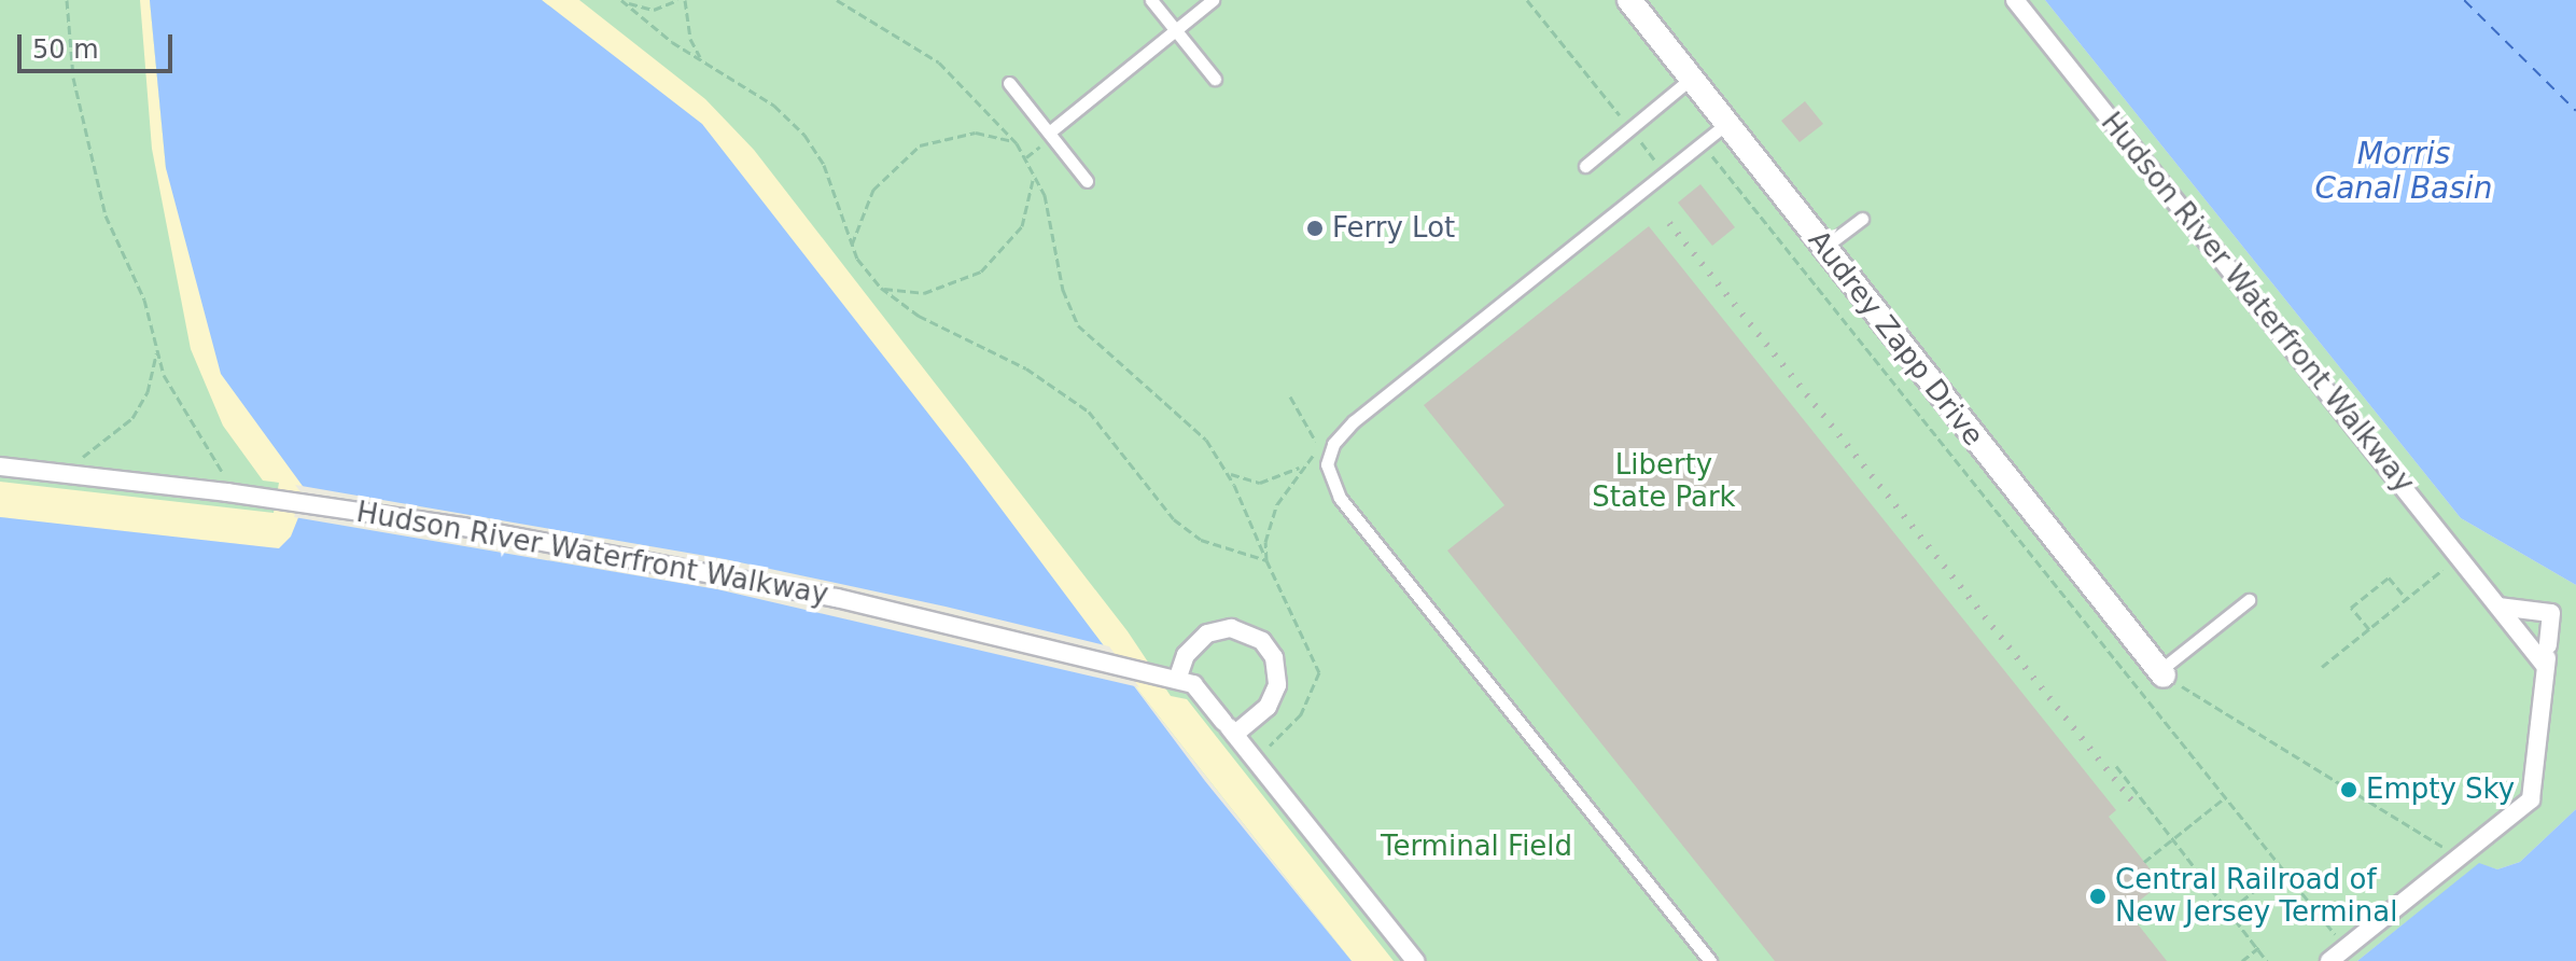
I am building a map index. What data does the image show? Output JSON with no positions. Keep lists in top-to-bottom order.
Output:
{
  "streets": {
    "street": ["Hudson River Waterfront Walkway", "Audrey Zapp Drive"]
  },
  "water": ["Morris Canal Basin"],
  "parks": ["Liberty State Park", "Terminal Field"],
  "places": ["Ferry Lot", "Empty Sky", "Central Railroad of New Jersey Terminal"],
  "scale_bar": "50 m"
}
